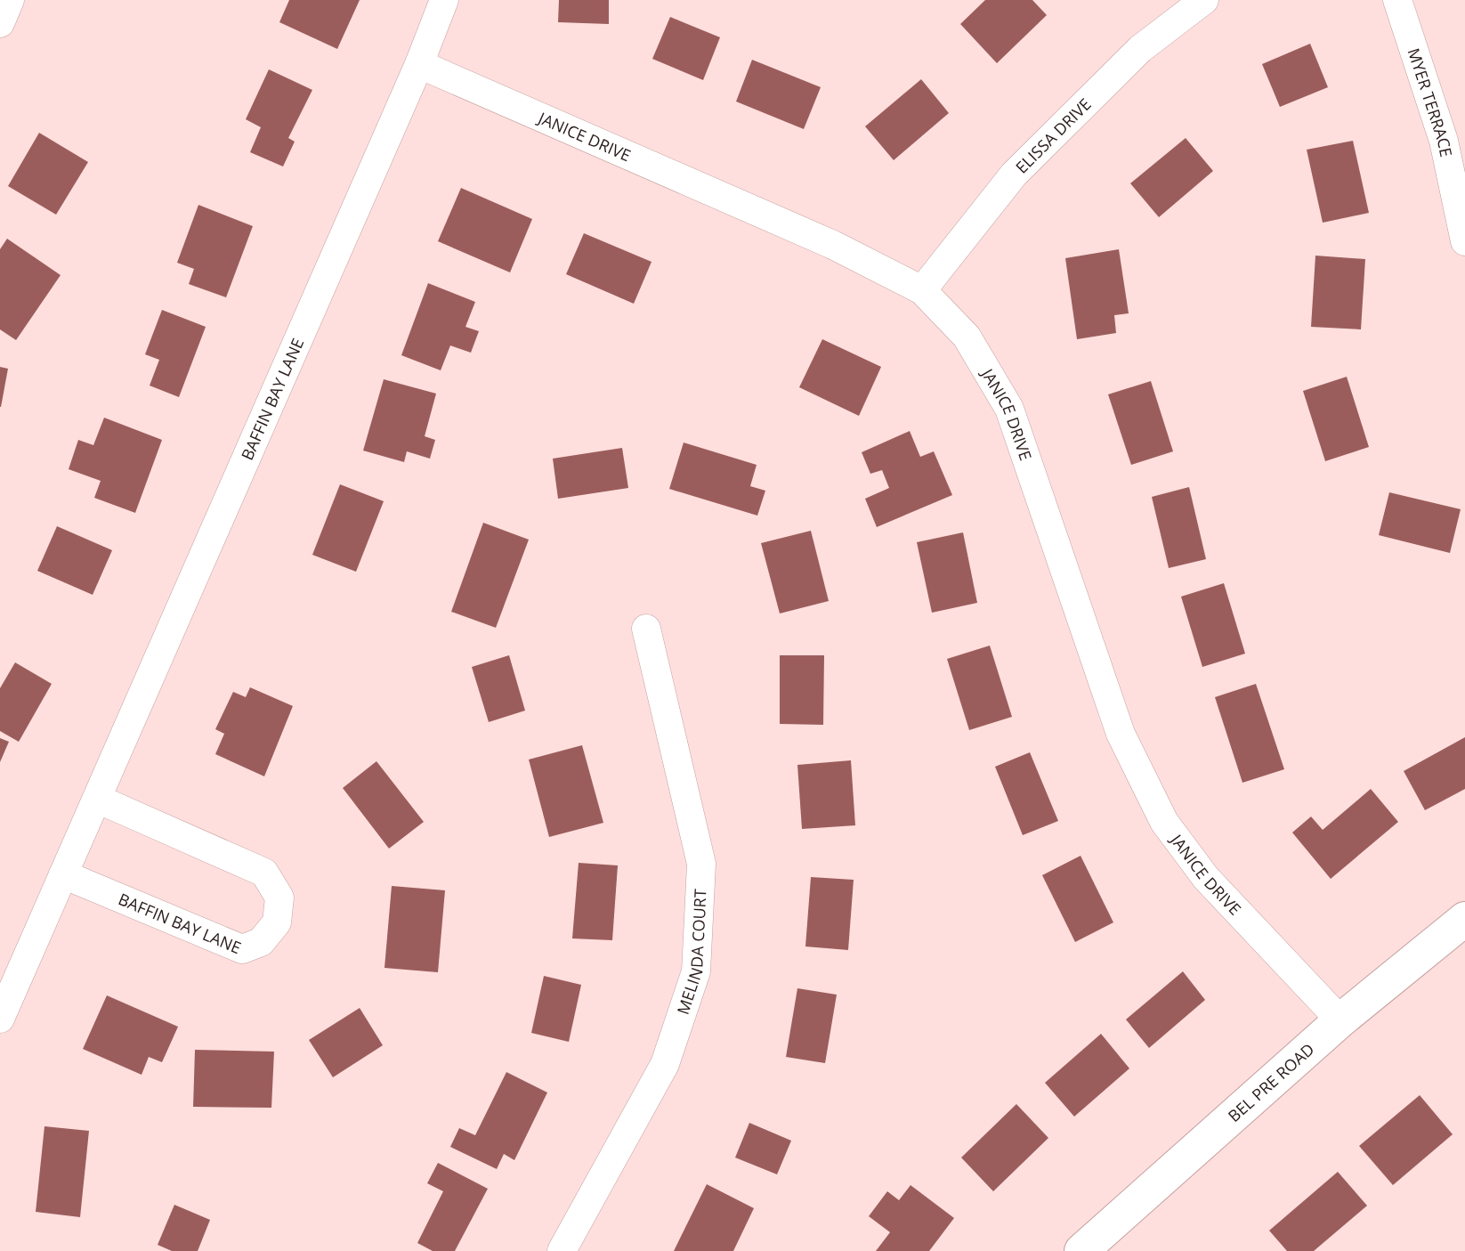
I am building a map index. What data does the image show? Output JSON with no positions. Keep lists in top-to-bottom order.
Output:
{
  "streets": {
    "main road": ["BEL PRE ROAD"],
    "street": [
      "MYER TERRACE",
      "ELISSA DRIVE",
      "JANICE DRIVE",
      "BAFFIN BAY LANE",
      "MELINDA COURT"
    ]
  },
  "crossings": [
    ["ELISSA DRIVE", "JANICE DRIVE"],
    ["JANICE DRIVE", "BAFFIN BAY LANE"],
    ["JANICE DRIVE", "BEL PRE ROAD"]
  ]
}
